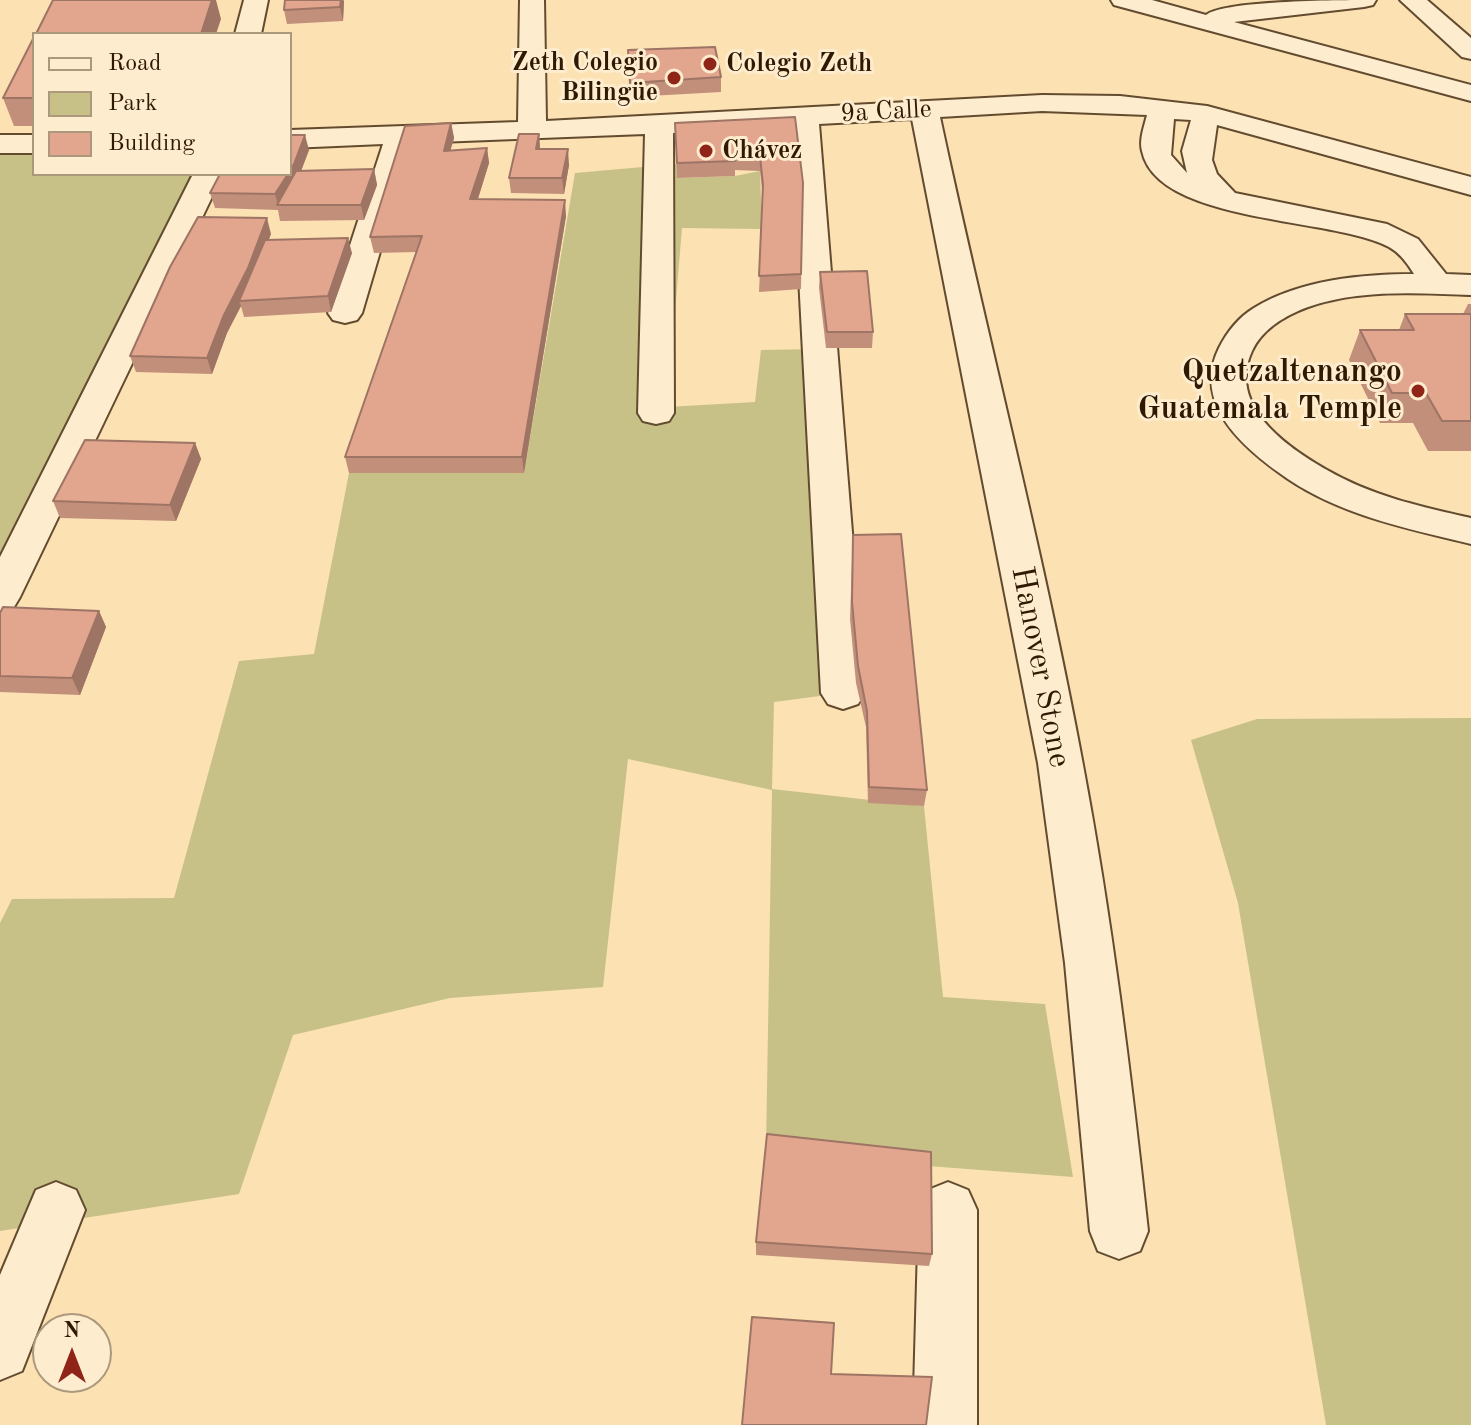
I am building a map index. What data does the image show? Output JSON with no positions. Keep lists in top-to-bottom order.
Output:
{
  "streets": {
    "street": ["9a Calle", "Hanover Stone"]
  },
  "crossings": [
    ["9a Calle", "Hanover Stone"]
  ],
  "places": [
    "Colegio Zeth",
    "Zeth Colegio Bilingüe",
    "Chávez",
    "Quetzaltenango Guatemala Temple"
  ],
  "legend": ["Road", "Park", "Building"],
  "north": "top"
}
